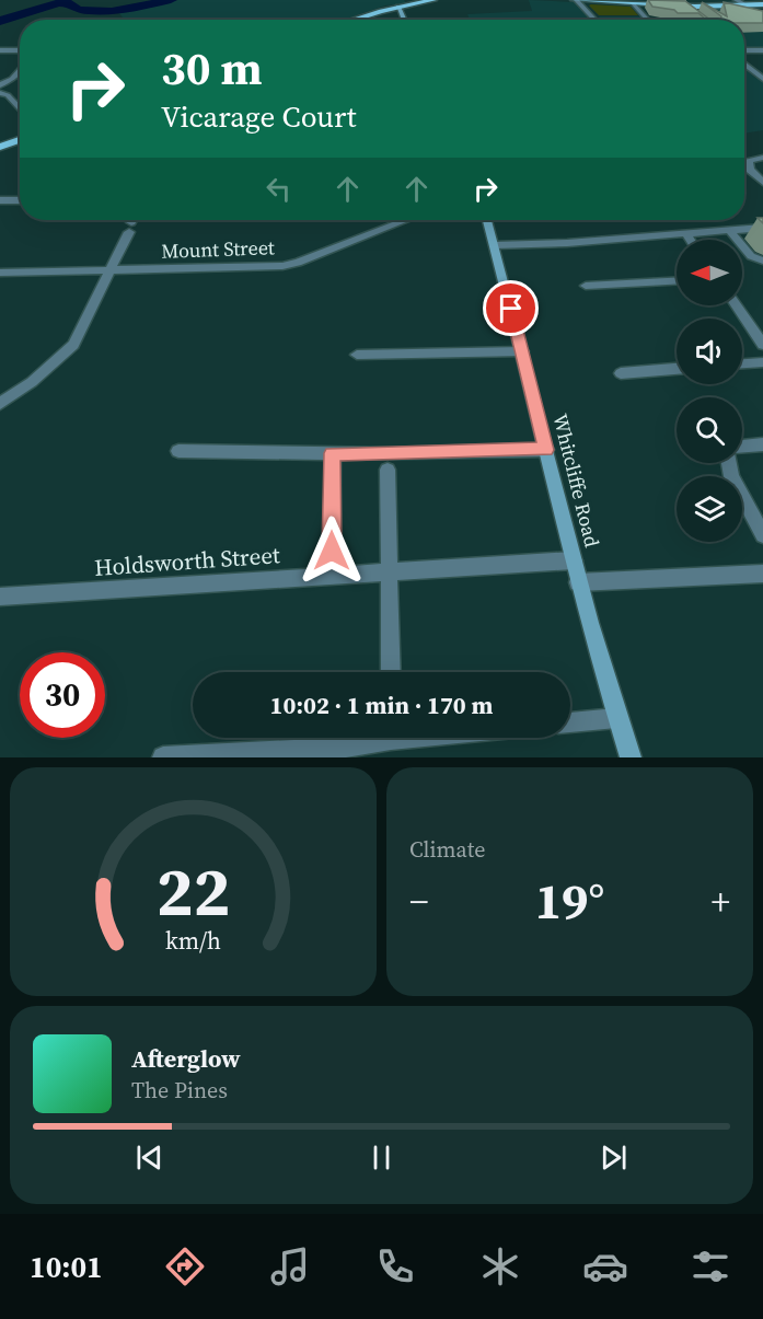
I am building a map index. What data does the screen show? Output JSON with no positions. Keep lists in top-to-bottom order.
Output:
{
  "streets": {
    "main road": ["Whitcliffe Road"],
    "street": ["Mount Street", "Holdsworth Street"]
  },
  "crossings": [
    ["Whitcliffe Road", "Holdsworth Street"]
  ],
  "north": "left",
  "page": {
    "turn": ["30 m", "Vicarage Court"],
    "limit": "30",
    "trip": "10:02 · 1 min · 170 m",
    "tile": "Climate",
    "heat": ["−", "19°", "+"],
    "song": ["Afterglow", "The Pines"],
    "tabs": "10:01",
    "gauge": ["22", "km/h"]
  }
}
